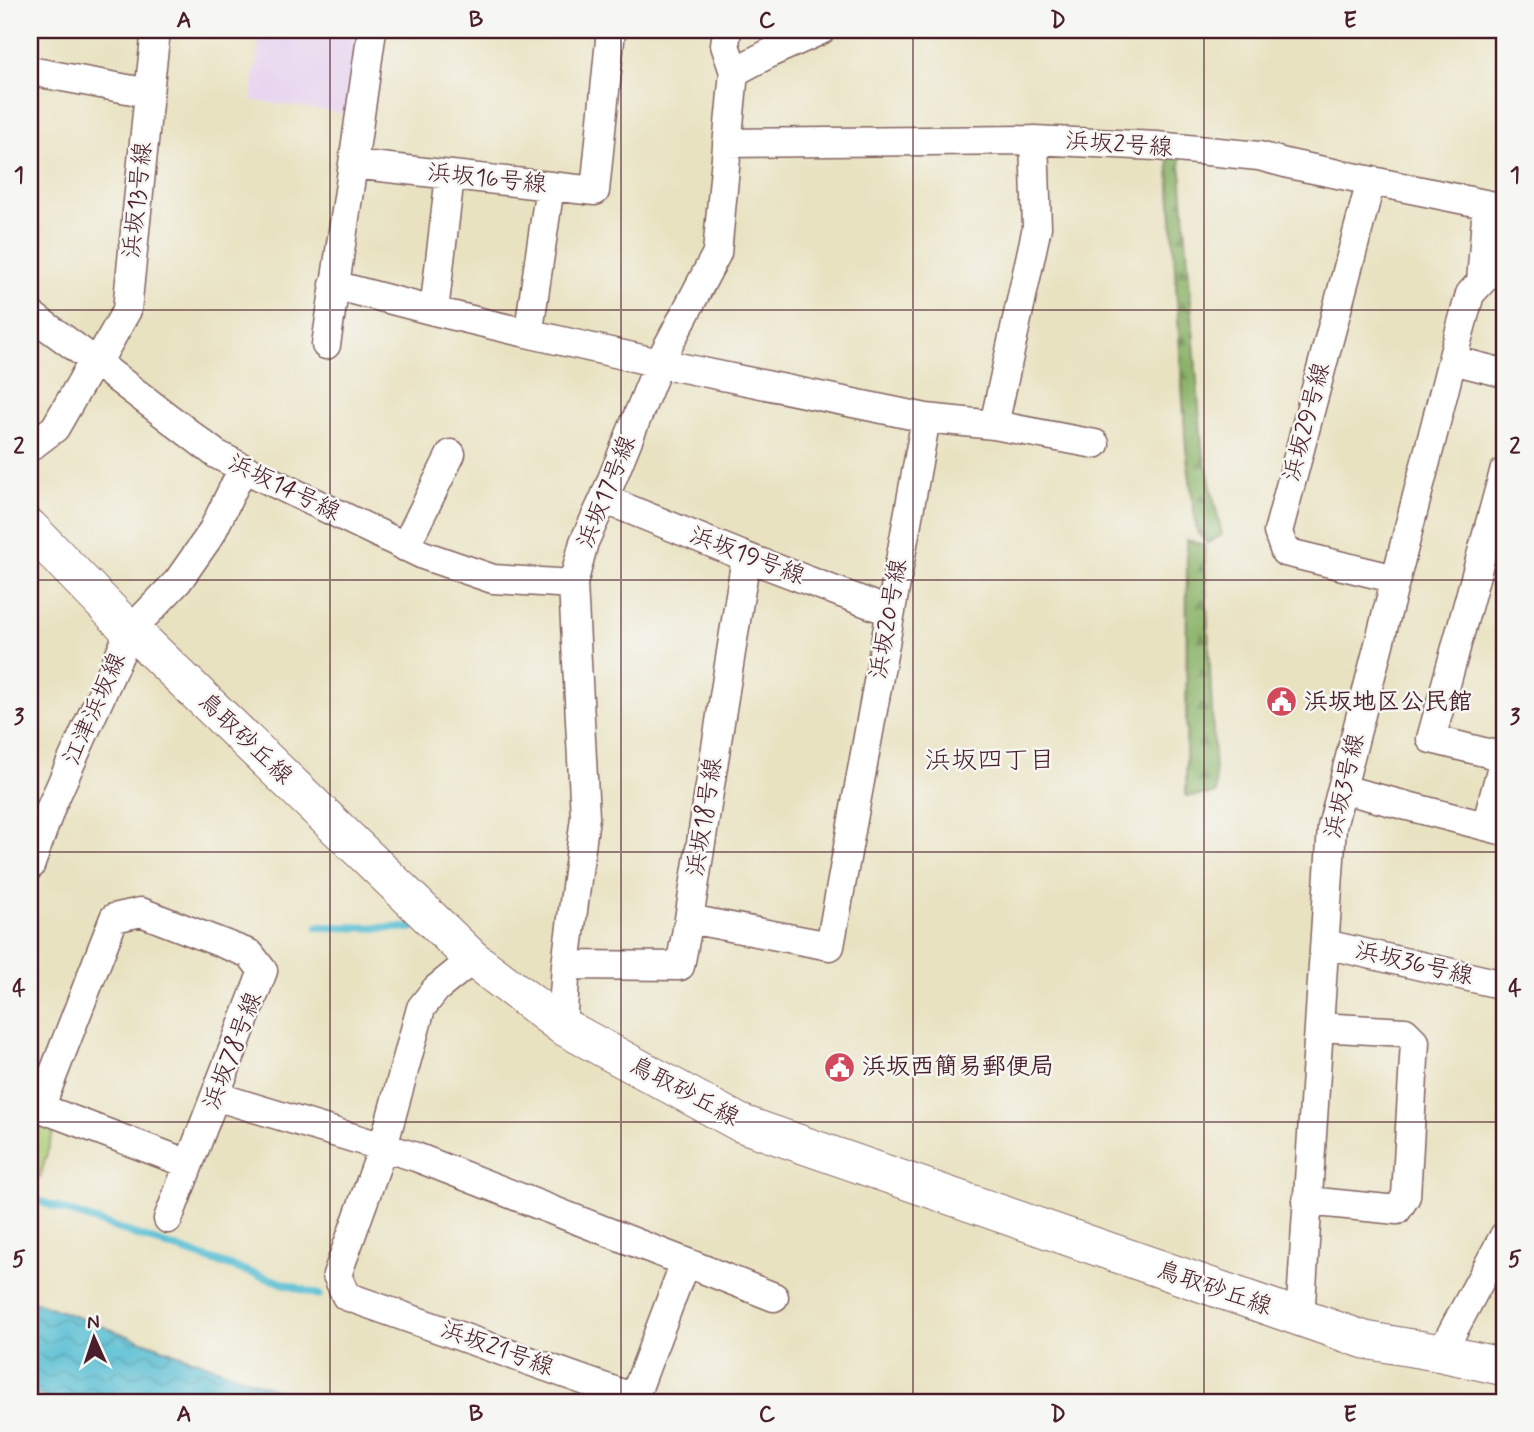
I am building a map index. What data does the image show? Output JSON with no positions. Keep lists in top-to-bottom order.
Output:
{
  "streets": {
    "main road": ["鳥取砂丘線"],
    "street": [
      "浜坂2号線",
      "浜坂16号線",
      "浜坂13号線",
      "浜坂29号線",
      "浜坂14号線",
      "浜坂17号線",
      "浜坂19号線",
      "浜坂20号線",
      "江津浜坂線",
      "浜坂3号線",
      "浜坂18号線",
      "浜坂36号線",
      "浜坂78号線",
      "浜坂21号線"
    ]
  },
  "crossings": [
    ["浜坂2号線", "浜坂29号線"],
    ["浜坂2号線", "浜坂17号線"],
    ["浜坂13号線", "浜坂14号線"],
    ["浜坂29号線", "浜坂3号線"],
    ["浜坂14号線", "浜坂17号線"],
    ["浜坂14号線", "江津浜坂線"],
    ["浜坂17号線", "浜坂19号線"],
    ["浜坂17号線", "鳥取砂丘線"],
    ["浜坂17号線", "浜坂18号線"],
    ["浜坂19号線", "浜坂20号線"],
    ["浜坂19号線", "浜坂18号線"],
    ["浜坂20号線", "浜坂18号線"],
    ["江津浜坂線", "鳥取砂丘線"],
    ["鳥取砂丘線", "浜坂3号線"],
    ["鳥取砂丘線", "浜坂21号線"],
    ["浜坂3号線", "浜坂36号線"]
  ],
  "districts": ["浜坂四丁目"],
  "places": {
    "public building": ["浜坂地区公民館", "浜坂西簡易郵便局"]
  },
  "north": "top",
  "grid": {
    "columns": [
      "A",
      "B",
      "C",
      "D",
      "E"
    ],
    "rows": [
      "1",
      "2",
      "3",
      "4",
      "5"
    ]
  }
}
